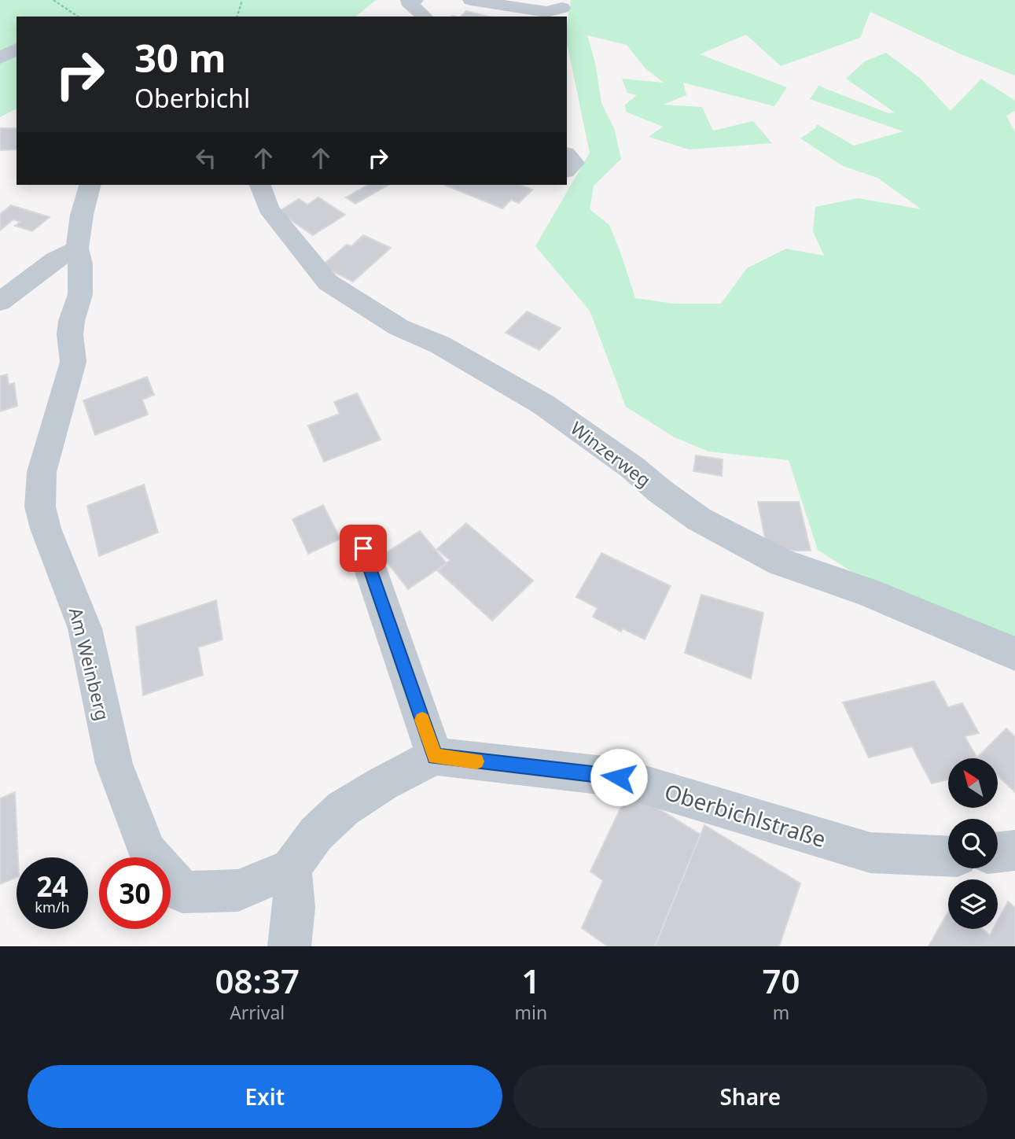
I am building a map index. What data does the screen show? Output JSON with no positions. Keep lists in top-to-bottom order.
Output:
{
  "streets": {
    "street": ["Winzerweg", "Am Weinberg", "Oberbichlstraße"]
  },
  "north": "top left",
  "page": {
    "turn": ["30 m", "Oberbichl"],
    "speed": "24 km/h",
    "limit": "30",
    "eta": [
      "08:37",
      "Arrival",
      "1",
      "min",
      "70",
      "m"
    ],
    "buttons": ["Exit", "Share"]
  }
}
